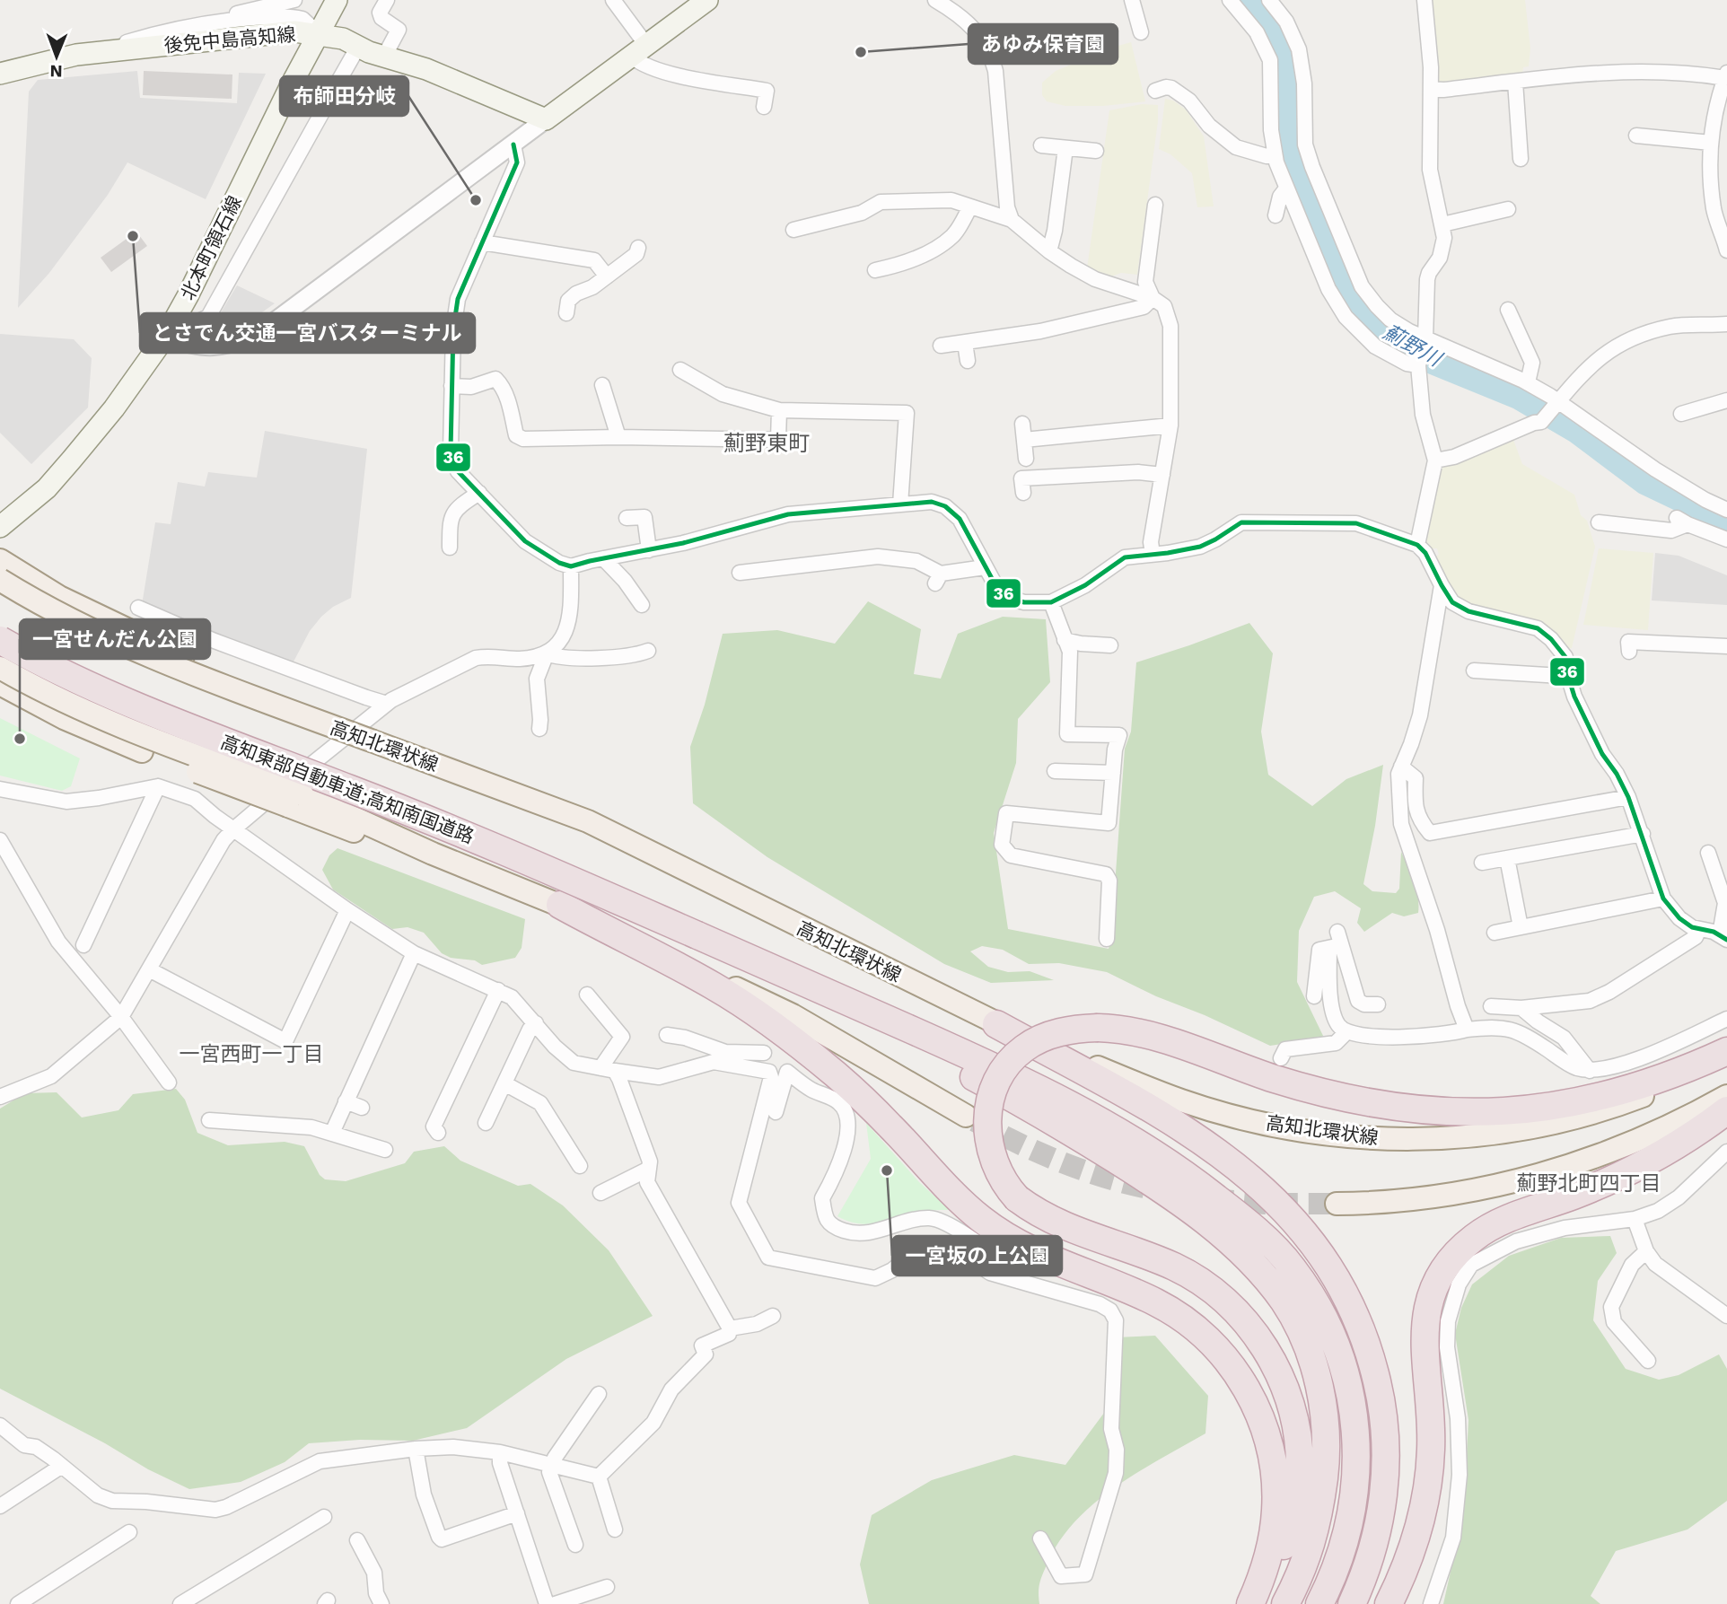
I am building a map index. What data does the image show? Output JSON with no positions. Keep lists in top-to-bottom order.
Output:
{
  "streets": {
    "highway": ["高知東部自動車道;高知南国道路"],
    "main road": ["後免中島高知線", "北本町領石線", "高知北環状線"]
  },
  "crossings": [
    ["後免中島高知線", "北本町領石線"]
  ],
  "districts": ["薊野東町", "一宮西町一丁目", "薊野北町四丁目"],
  "water": ["薊野川"],
  "places": [
    "あゆみ保育園",
    "布師田分岐",
    "とさでん交通一宮バスターミナル",
    "一宮せんだん公園",
    "一宮坂の上公園"
  ],
  "lines": ["transit line 36"],
  "north": "bottom"
}
